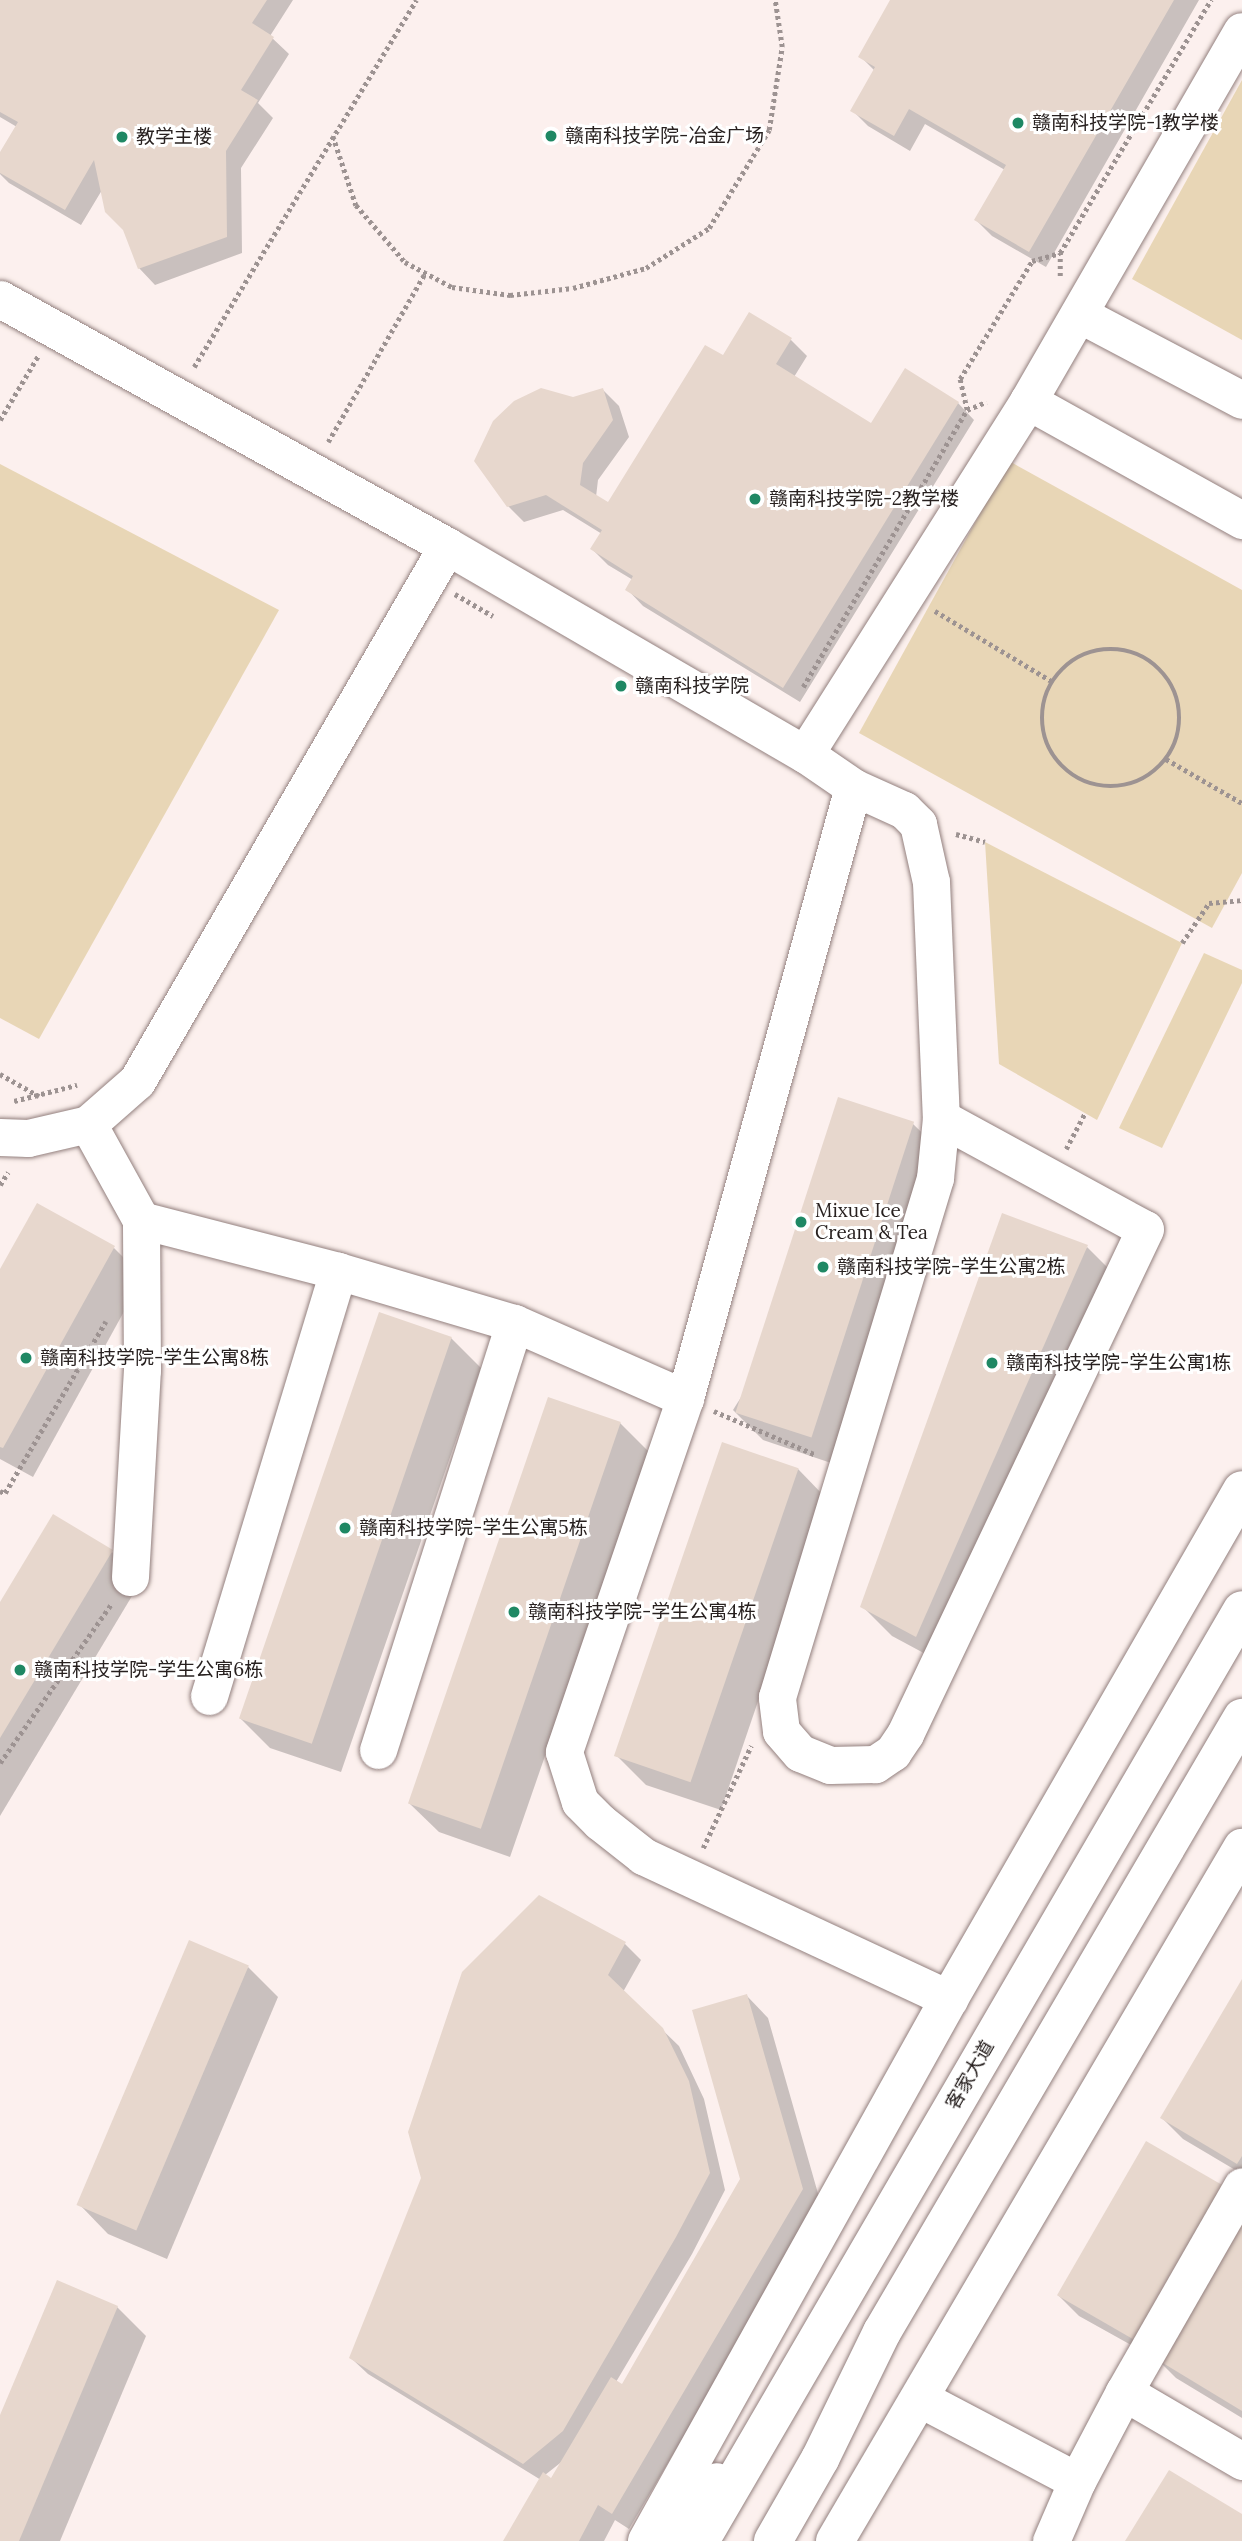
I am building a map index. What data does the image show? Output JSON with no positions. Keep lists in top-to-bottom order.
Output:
{
  "streets": {
    "main road": ["客家大道"]
  },
  "places": [
    "赣南科技学院-1教学楼",
    "赣南科技学院-冶金广场",
    "教学主楼",
    "赣南科技学院-2教学楼",
    "赣南科技学院",
    "Mixue Ice Cream & Tea",
    "赣南科技学院-学生公寓2栋",
    "赣南科技学院-学生公寓8栋",
    "赣南科技学院-学生公寓1栋",
    "赣南科技学院-学生公寓5栋",
    "赣南科技学院-学生公寓4栋",
    "赣南科技学院-学生公寓6栋"
  ]
}
